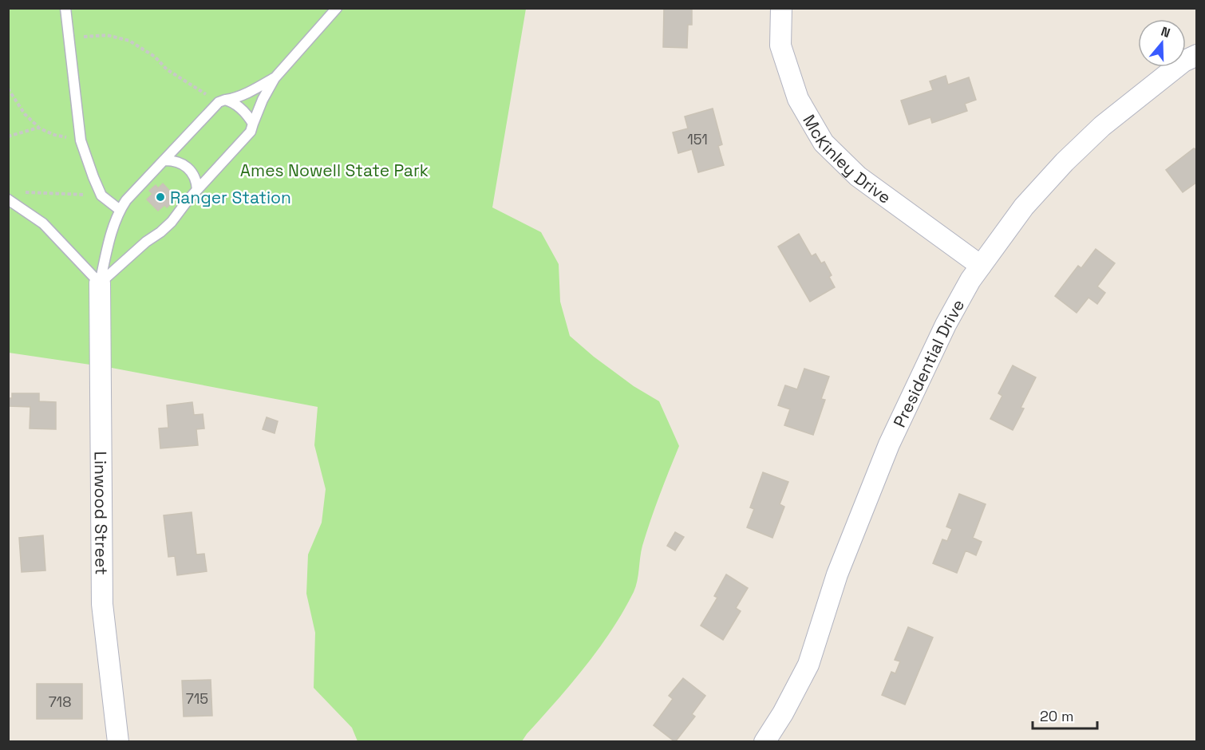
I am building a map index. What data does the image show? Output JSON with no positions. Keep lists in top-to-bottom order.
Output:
{
  "streets": {
    "street": ["McKinley Drive", "Presidential Drive", "Linwood Street"]
  },
  "crossings": [
    ["McKinley Drive", "Presidential Drive"]
  ],
  "parks": ["Ames Nowell State Park"],
  "places": ["Ranger Station"],
  "house_numbers": ["151", "715", "718"],
  "scale_bar": "20 m",
  "north": "top"
}
